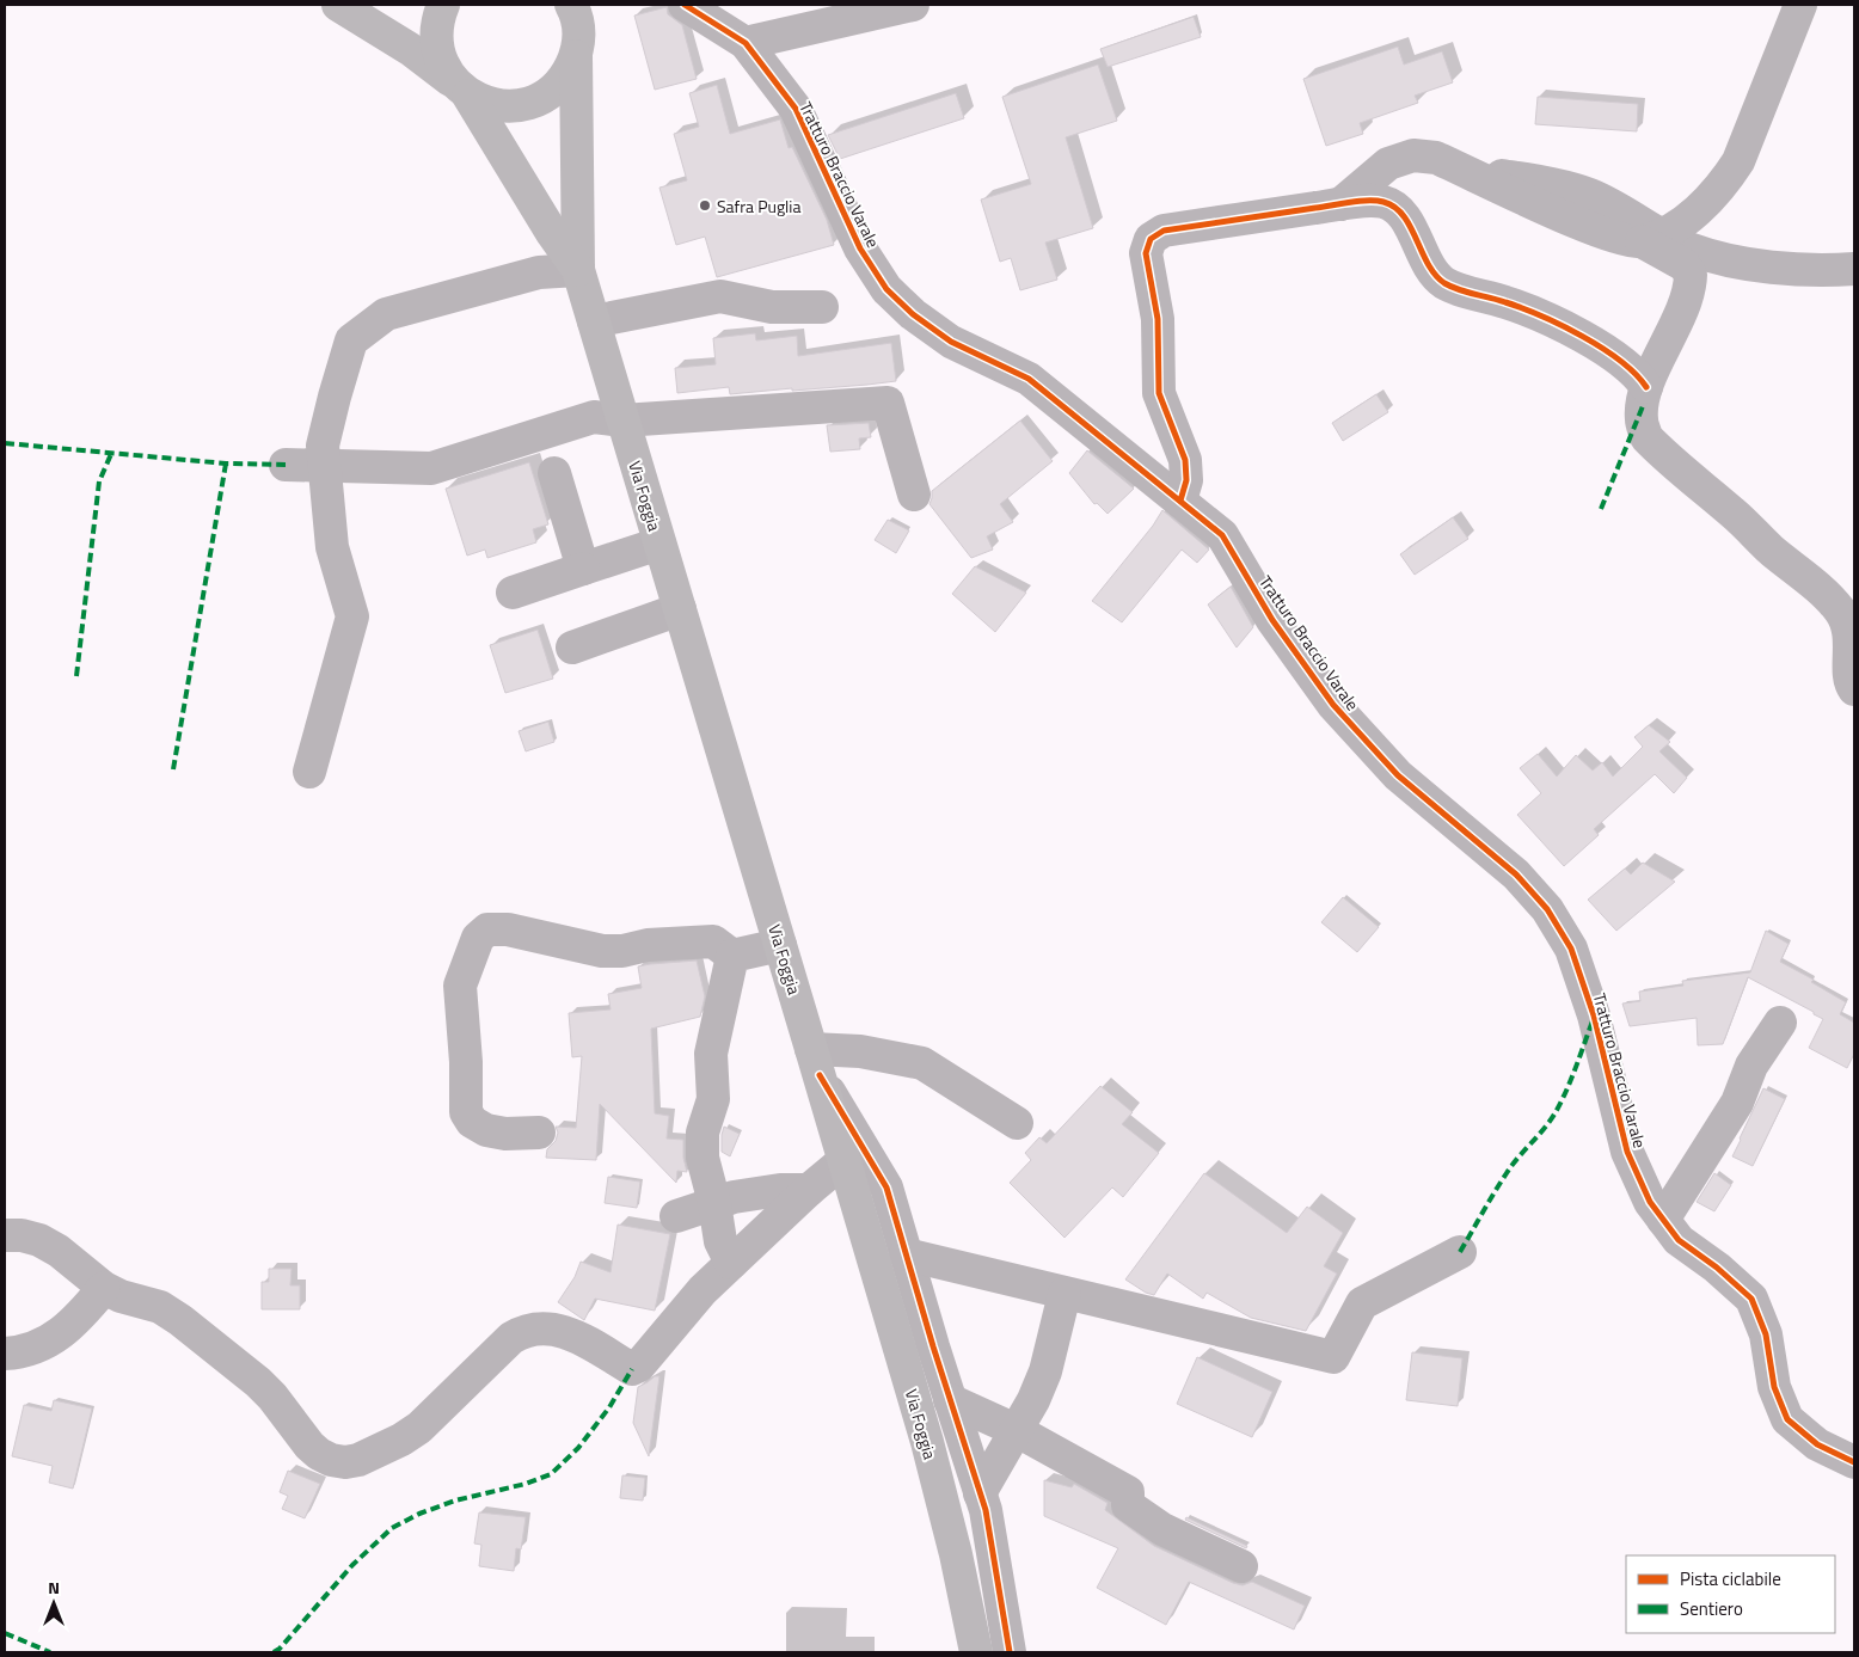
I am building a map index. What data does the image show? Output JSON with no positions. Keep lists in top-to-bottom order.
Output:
{
  "streets": {
    "main road": ["Via Foggia"],
    "street": ["Tratturo Braccio Varale"]
  },
  "places": ["Safra Puglia"],
  "legend": ["Pista ciclabile", "Sentiero"],
  "north": "top"
}
